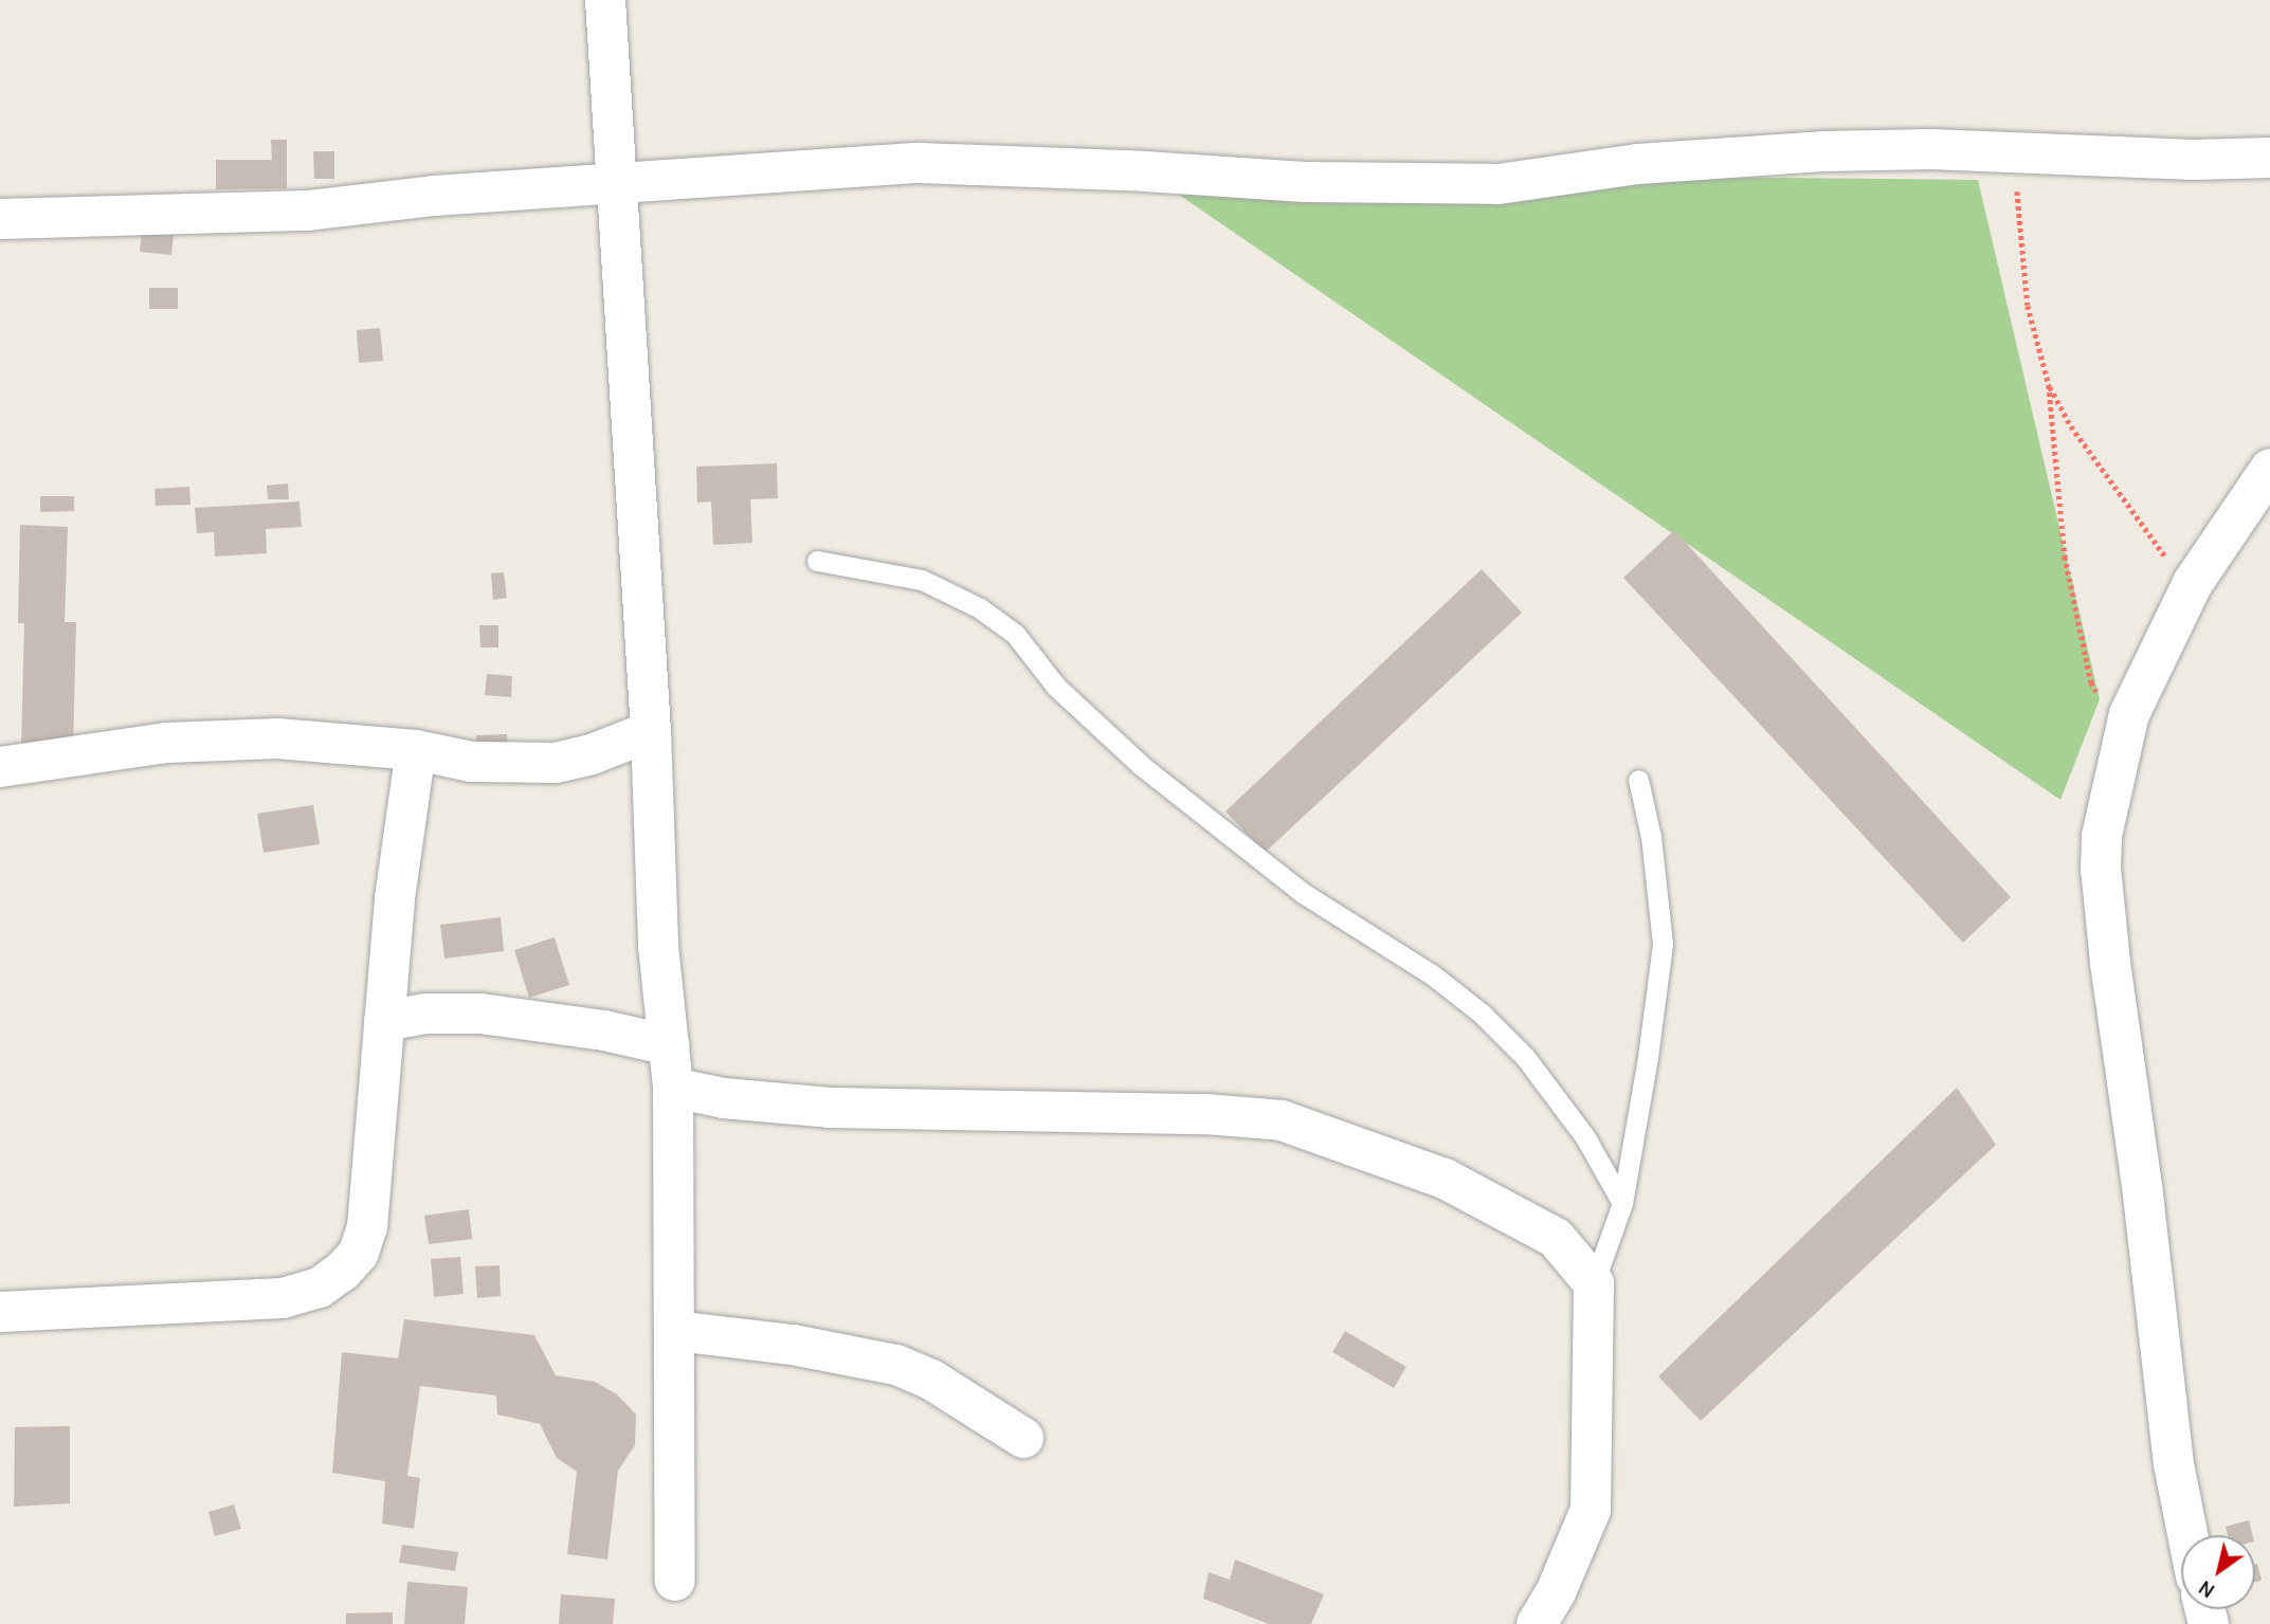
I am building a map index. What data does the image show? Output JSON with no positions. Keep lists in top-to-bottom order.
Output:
{
  "north": "bottom left"
}
